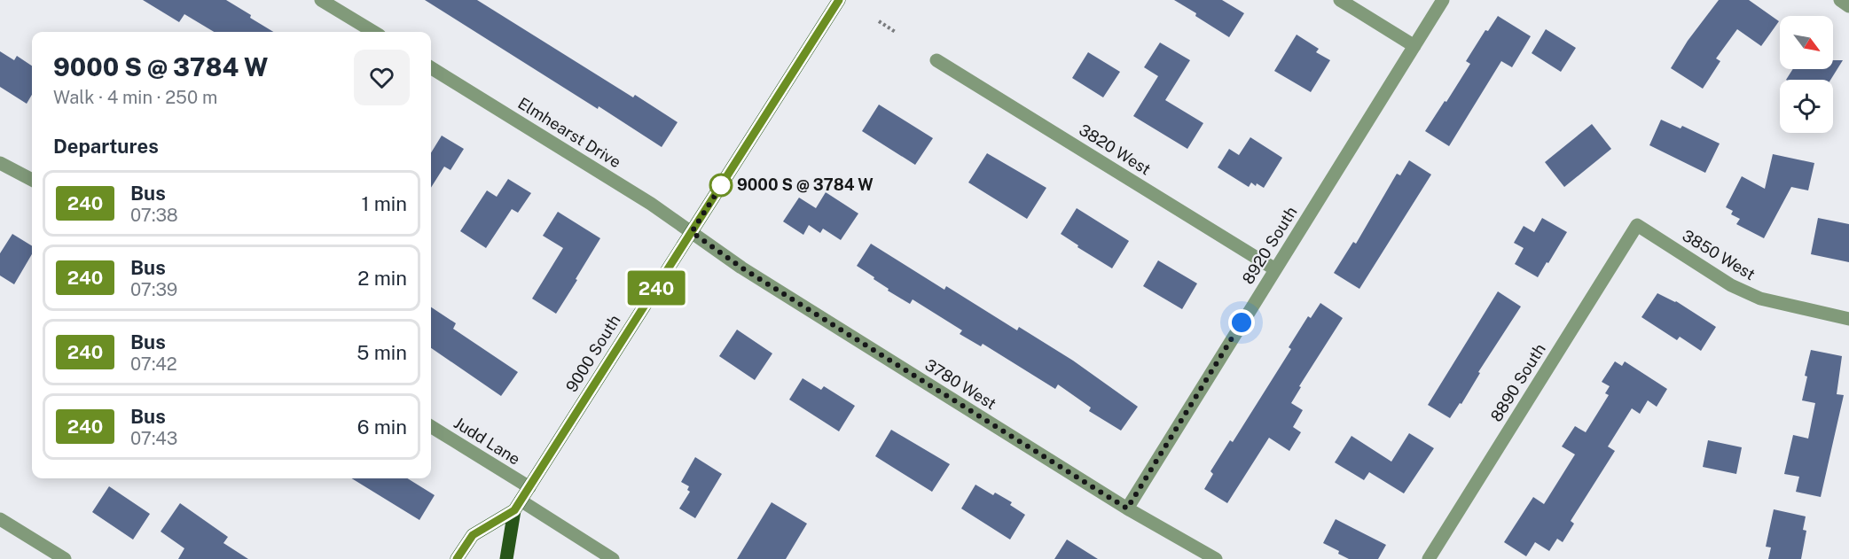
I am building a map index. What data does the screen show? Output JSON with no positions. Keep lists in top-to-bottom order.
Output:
{
  "streets": {
    "main road": ["9000 South"],
    "street": [
      "Elmhearst Drive",
      "3820 West",
      "8920 South",
      "3850 West",
      "8890 South",
      "3780 West",
      "Judd Lane"
    ]
  },
  "crossings": [
    ["Elmhearst Drive", "9000 South"],
    ["Elmhearst Drive", "3780 West"],
    ["3820 West", "8920 South"],
    ["8920 South", "3780 West"],
    ["3850 West", "8890 South"],
    ["9000 South", "3780 West"],
    ["9000 South", "Judd Lane"]
  ],
  "places": ["9000 S @ 3784 W"],
  "lines": ["bus line 240"],
  "north": "bottom right",
  "page": {
    "on_map": "240",
    "heading": [
      ["9000 S @ 3784 W", "Walk · 4 min · 250 m"],
      "Departures"
    ],
    "list": [
      {
        "mark": "240",
        "name": "Bus",
        "note": "07:38",
        "value": "1 min"
      },
      {
        "mark": "240",
        "name": "Bus",
        "note": "07:39",
        "value": "2 min"
      },
      {
        "mark": "240",
        "name": "Bus",
        "note": "07:42",
        "value": "5 min"
      },
      {
        "mark": "240",
        "name": "Bus",
        "note": "07:43",
        "value": "6 min"
      }
    ]
  }
}
